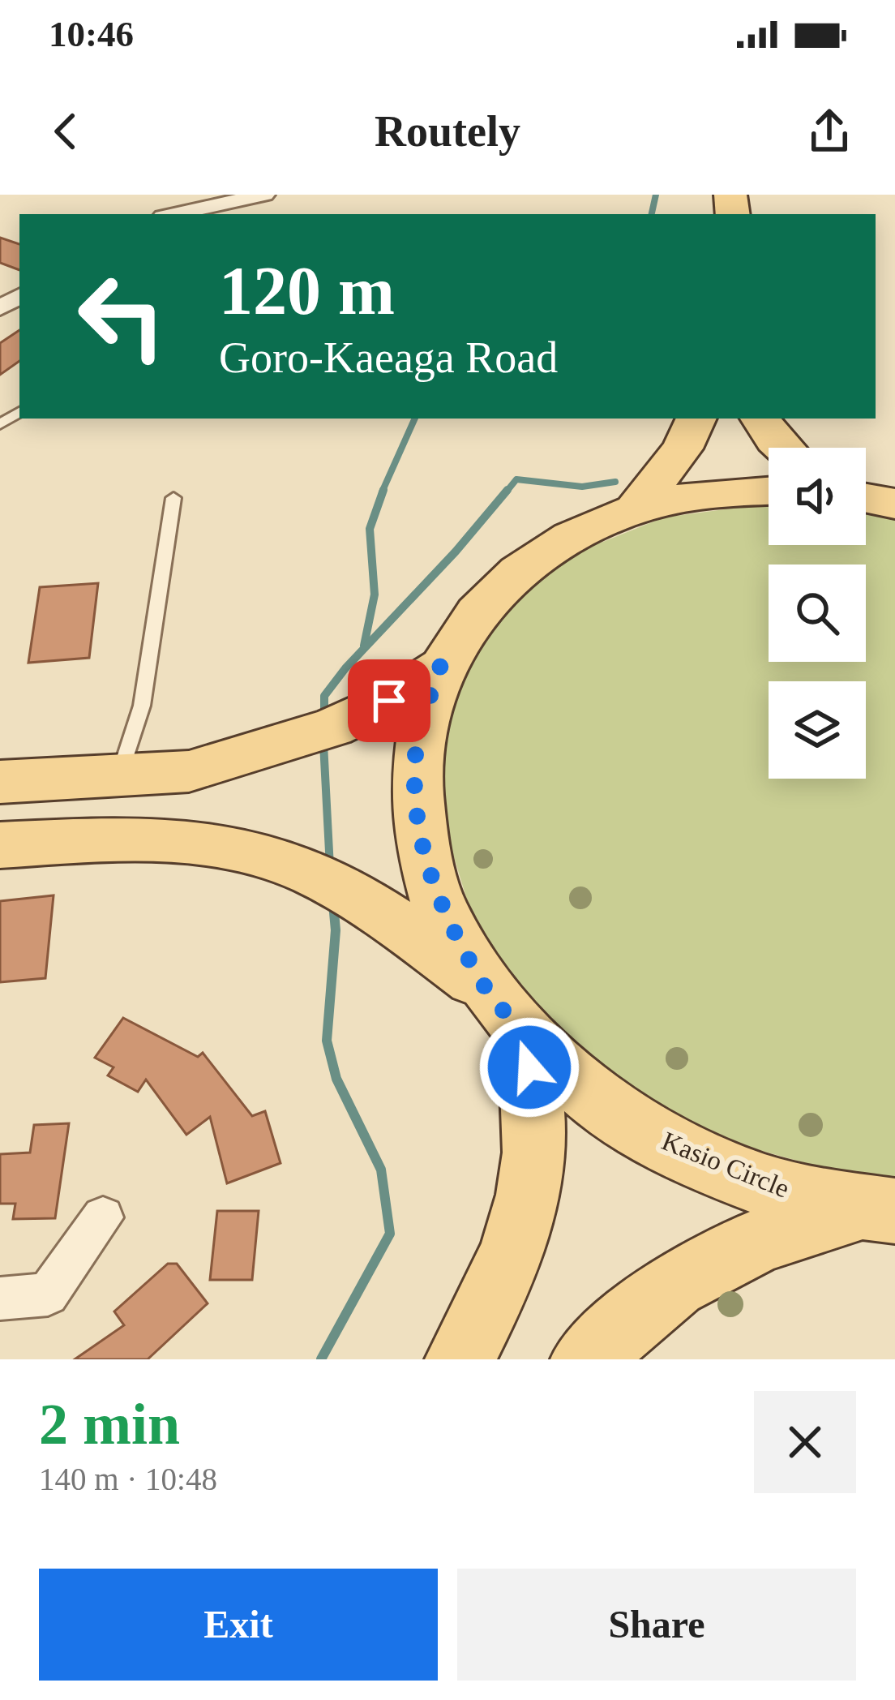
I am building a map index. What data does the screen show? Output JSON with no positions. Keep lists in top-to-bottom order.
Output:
{
  "streets": {
    "main road": ["Kasio Circle"]
  },
  "page": {
    "status": "10:46",
    "header": "Routely",
    "turn": ["120 m", "Goro-Kaeaga Road"],
    "heading": ["2 min", "140 m · 10:48"],
    "buttons": ["Exit", "Share"]
  }
}
